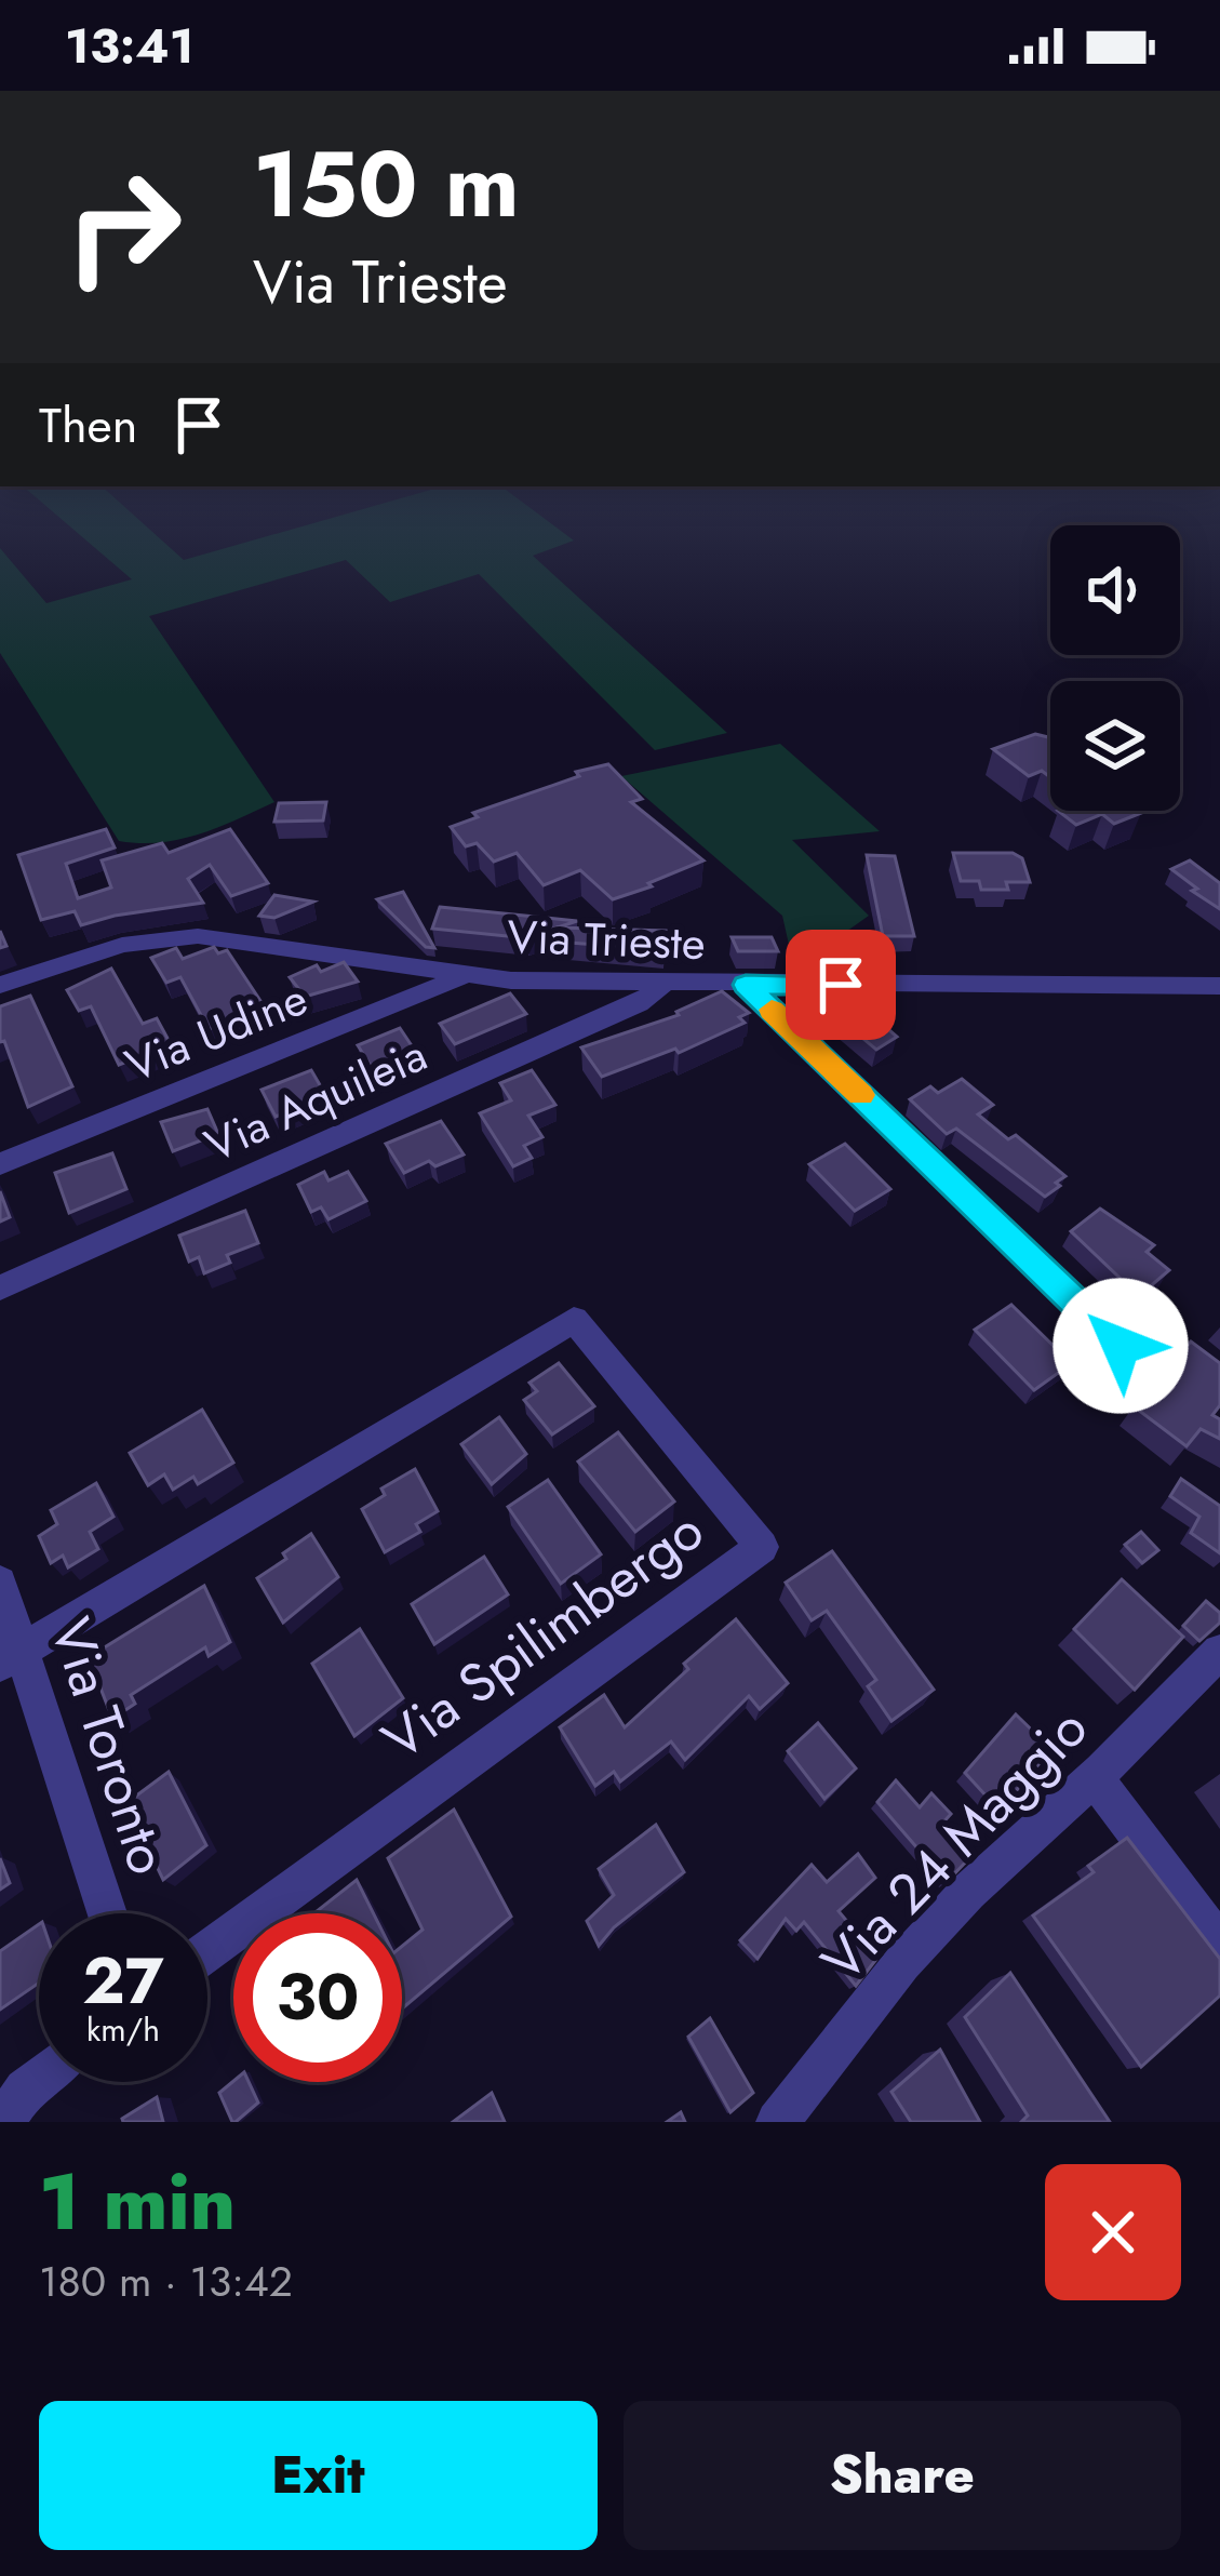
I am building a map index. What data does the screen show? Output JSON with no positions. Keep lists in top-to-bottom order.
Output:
{
  "streets": {
    "street": [
      "Via Trieste",
      "Via Udine",
      "Via Aquileia",
      "Via Spilimbergo",
      "Via Toronto",
      "Via 24 Maggio"
    ]
  },
  "crossings": [
    ["Via Trieste", "Via Udine"],
    ["Via Trieste", "Via Aquileia"],
    ["Via Spilimbergo", "Via Toronto"]
  ],
  "page": {
    "status": "13:41",
    "turn": ["150 m", "Via Trieste"],
    "then": "Then",
    "speed": "27 km/h",
    "limit": "30",
    "heading": ["1 min", "180 m · 13:42"],
    "buttons": ["Exit", "Share"]
  }
}
